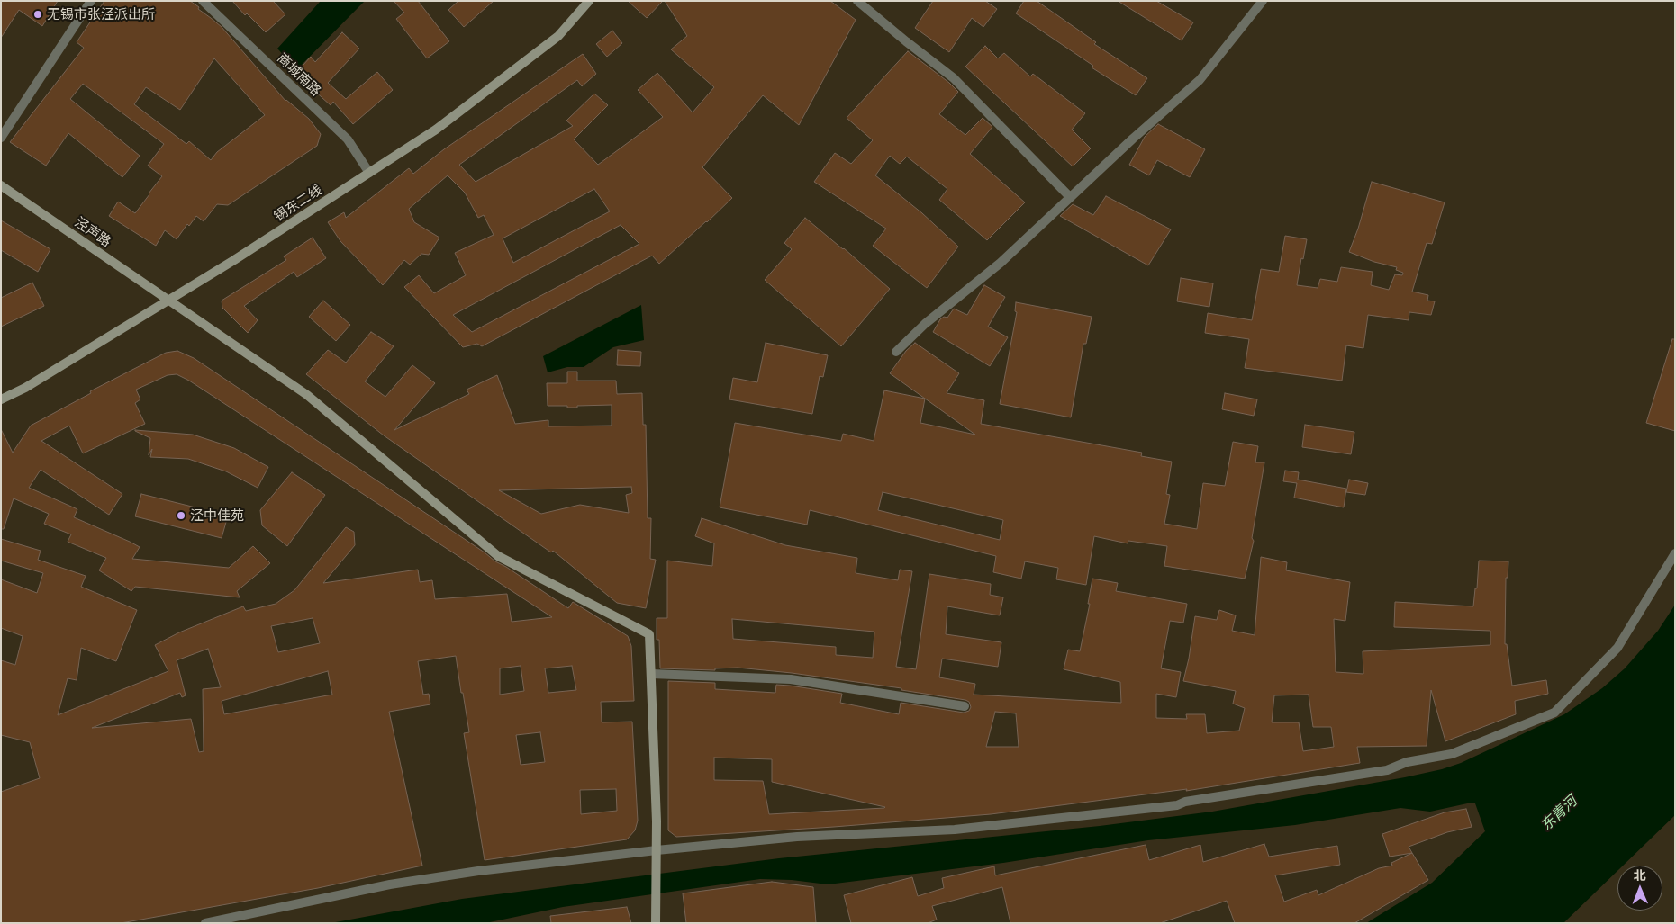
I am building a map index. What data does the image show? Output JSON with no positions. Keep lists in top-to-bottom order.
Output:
{
  "streets": {
    "street": ["商城南路", "锡东二线", "泾声路"]
  },
  "crossings": [
    ["商城南路", "锡东二线"],
    ["锡东二线", "泾声路"]
  ],
  "water": ["东青河"],
  "places": ["无锡市张泾派出所", "泾中佳苑"],
  "north": "top"
}
